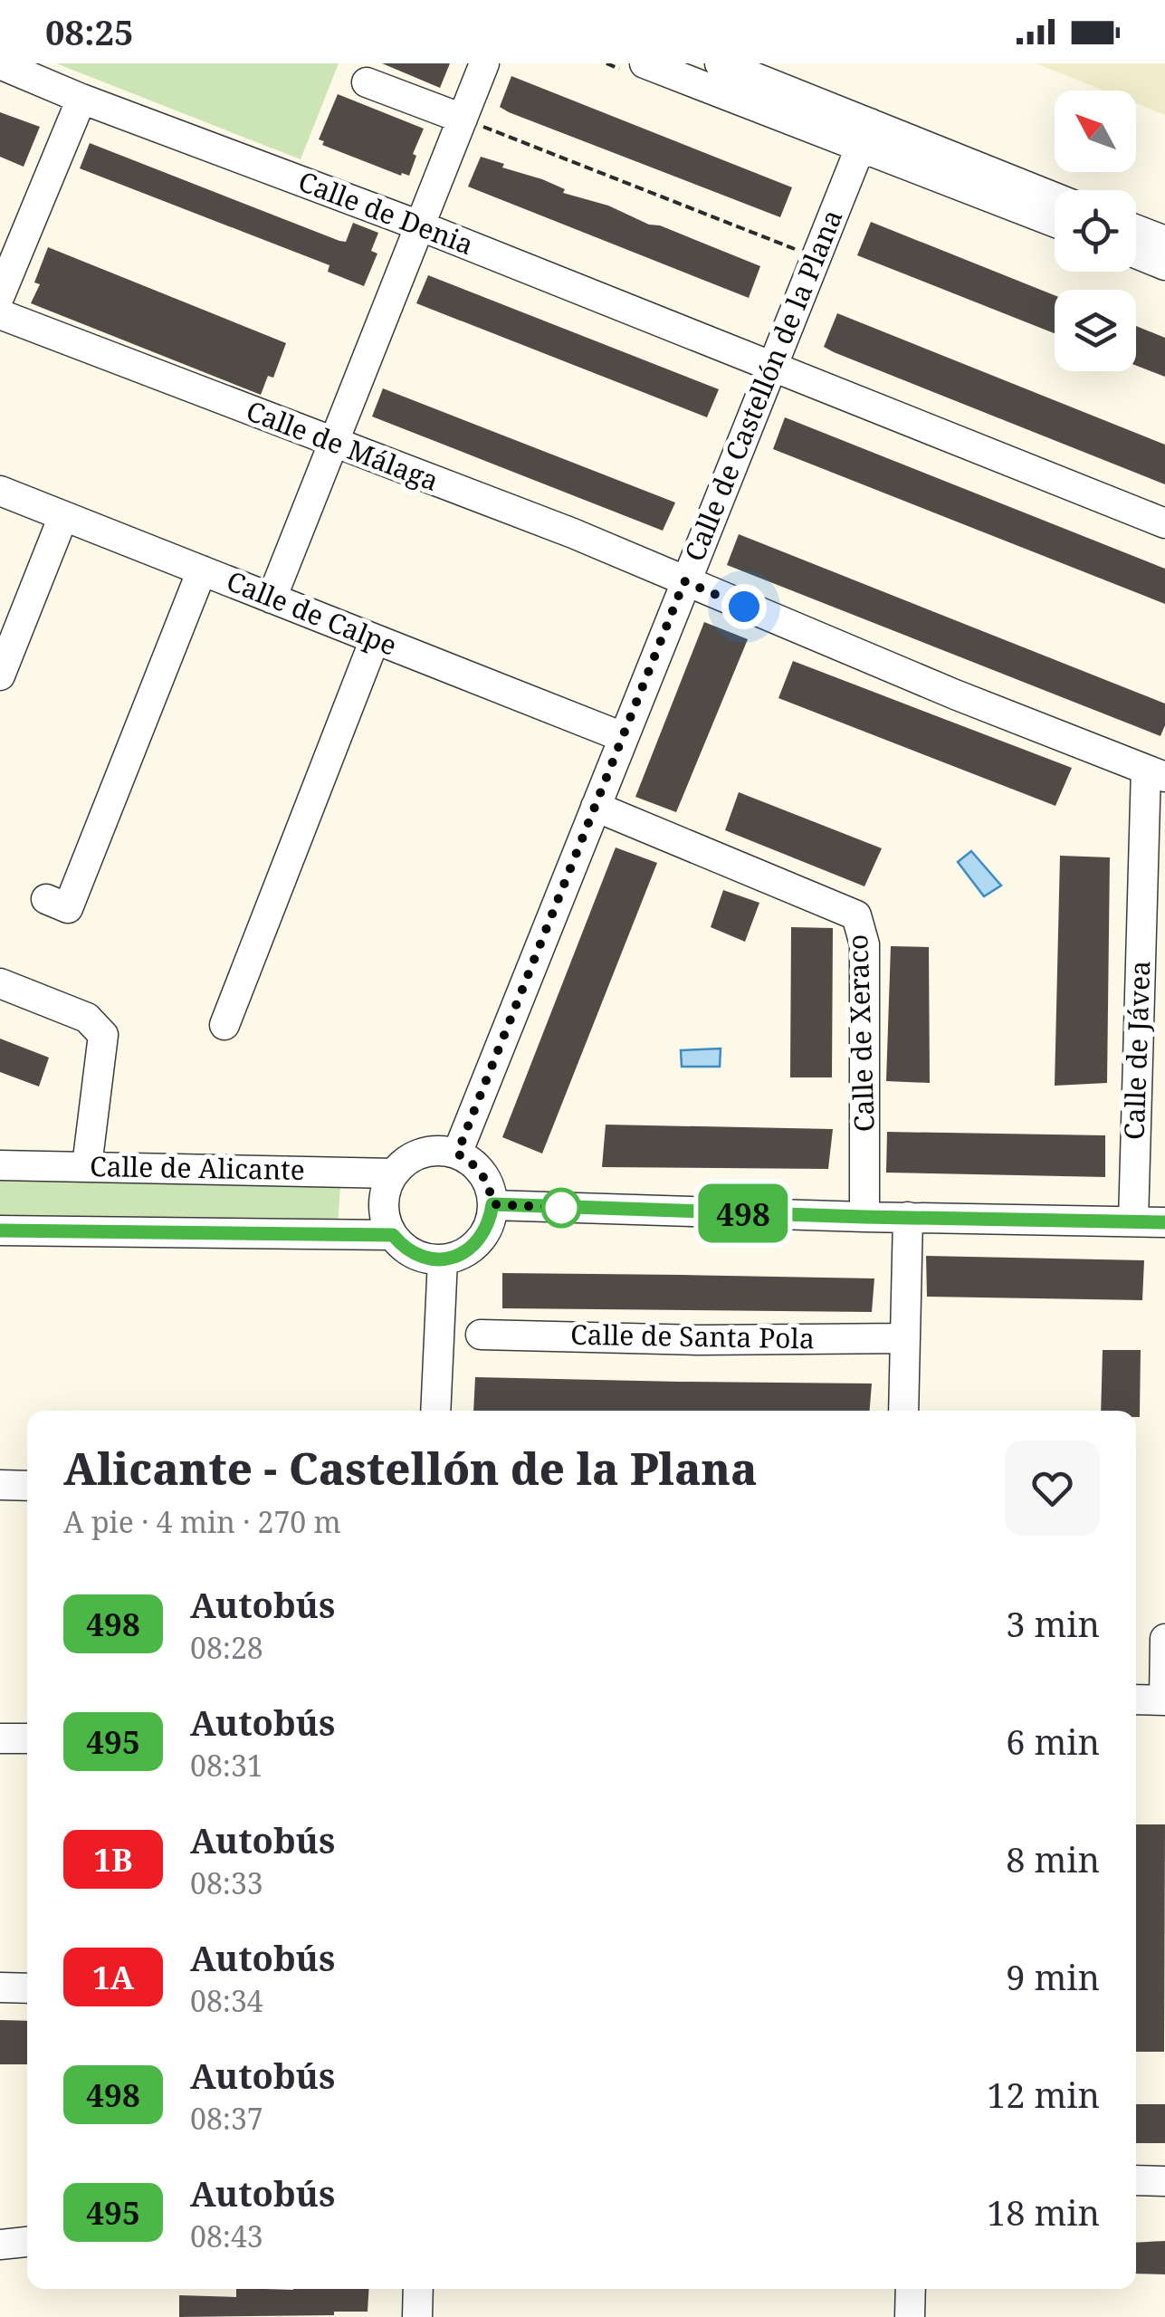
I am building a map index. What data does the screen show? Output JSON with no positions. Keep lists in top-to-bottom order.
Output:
{
  "streets": {
    "street": [
      "Calle de Denia",
      "Calle de Castellón de la Plana",
      "Calle de Málaga",
      "Calle de Calpe",
      "Calle de Xeraco",
      "Calle de Jávea",
      "Calle de Alicante",
      "Calle de Santa Pola"
    ]
  },
  "crossings": [
    ["Calle de Denia", "Calle de Castellón de la Plana"],
    ["Calle de Castellón de la Plana", "Calle de Málaga"],
    ["Calle de Castellón de la Plana", "Calle de Calpe"],
    ["Calle de Castellón de la Plana", "Calle de Xeraco"],
    ["Calle de Castellón de la Plana", "Calle de Alicante"],
    ["Calle de Málaga", "Calle de Jávea"]
  ],
  "lines": ["bus line 498"],
  "north": "top left",
  "page": {
    "status": "08:25",
    "on_map": "498",
    "heading": ["Alicante - Castellón de la Plana", "A pie · 4 min · 270 m"],
    "list": [
      {
        "mark": "498",
        "name": "Autobús",
        "note": "08:28",
        "value": "3 min"
      },
      {
        "mark": "495",
        "name": "Autobús",
        "note": "08:31",
        "value": "6 min"
      },
      {
        "mark": "1B",
        "name": "Autobús",
        "note": "08:33",
        "value": "8 min"
      },
      {
        "mark": "1A",
        "name": "Autobús",
        "note": "08:34",
        "value": "9 min"
      },
      {
        "mark": "498",
        "name": "Autobús",
        "note": "08:37",
        "value": "12 min"
      },
      {
        "mark": "495",
        "name": "Autobús",
        "note": "08:43",
        "value": "18 min"
      }
    ]
  }
}
